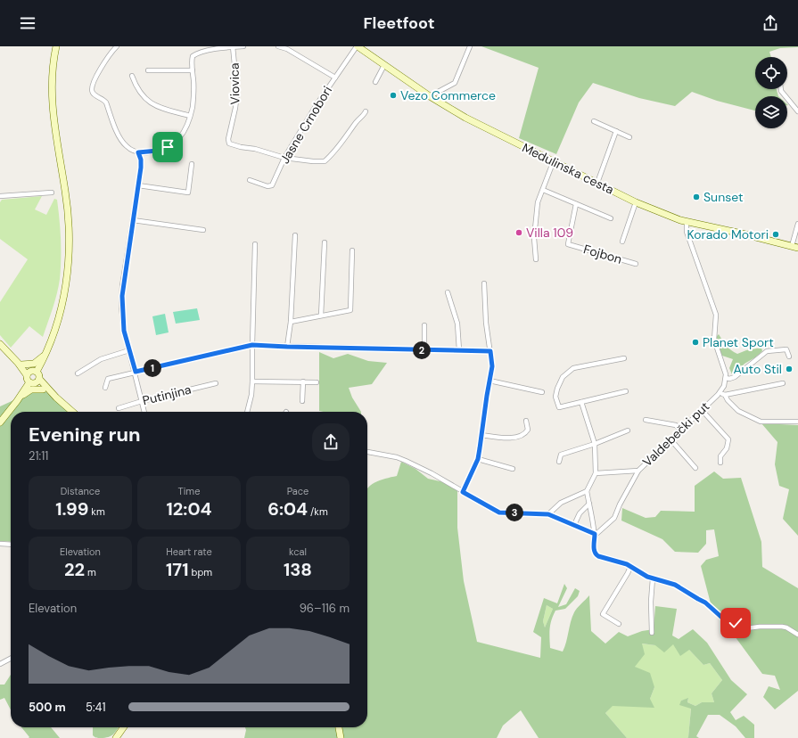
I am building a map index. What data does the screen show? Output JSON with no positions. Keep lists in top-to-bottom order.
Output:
{
  "streets": {
    "main road": ["Medulinska cesta"],
    "street": [
      "Viovica",
      "Jasne Crnobori",
      "Fojbon",
      "Putinjina",
      "Valdebečki put"
    ]
  },
  "crossings": [
    ["Viovica", "Jasne Crnobori"],
    ["Jasne Crnobori", "Medulinska cesta"]
  ],
  "places": [
    "Vezo Commerce",
    "Sunset",
    "Villa 109",
    "Korado Motori",
    "Planet Sport",
    "Auto Stil"
  ],
  "page": {
    "header": "Fleetfoot",
    "pins": ["2", "1", "3"],
    "heading": ["Evening run", "21:11"],
    "stats": [
      ["Distance", "1.99 km"],
      ["Time", "12:04"],
      ["Pace", "6:04 /km"],
      ["Elevation", "22 m"],
      ["Heart rate", "171 bpm"],
      ["kcal", "138"]
    ],
    "chart": ["Elevation", "96–116 m"],
    "list": [
      {
        "name": "500 m",
        "note": "5:41"
      }
    ]
  }
}
